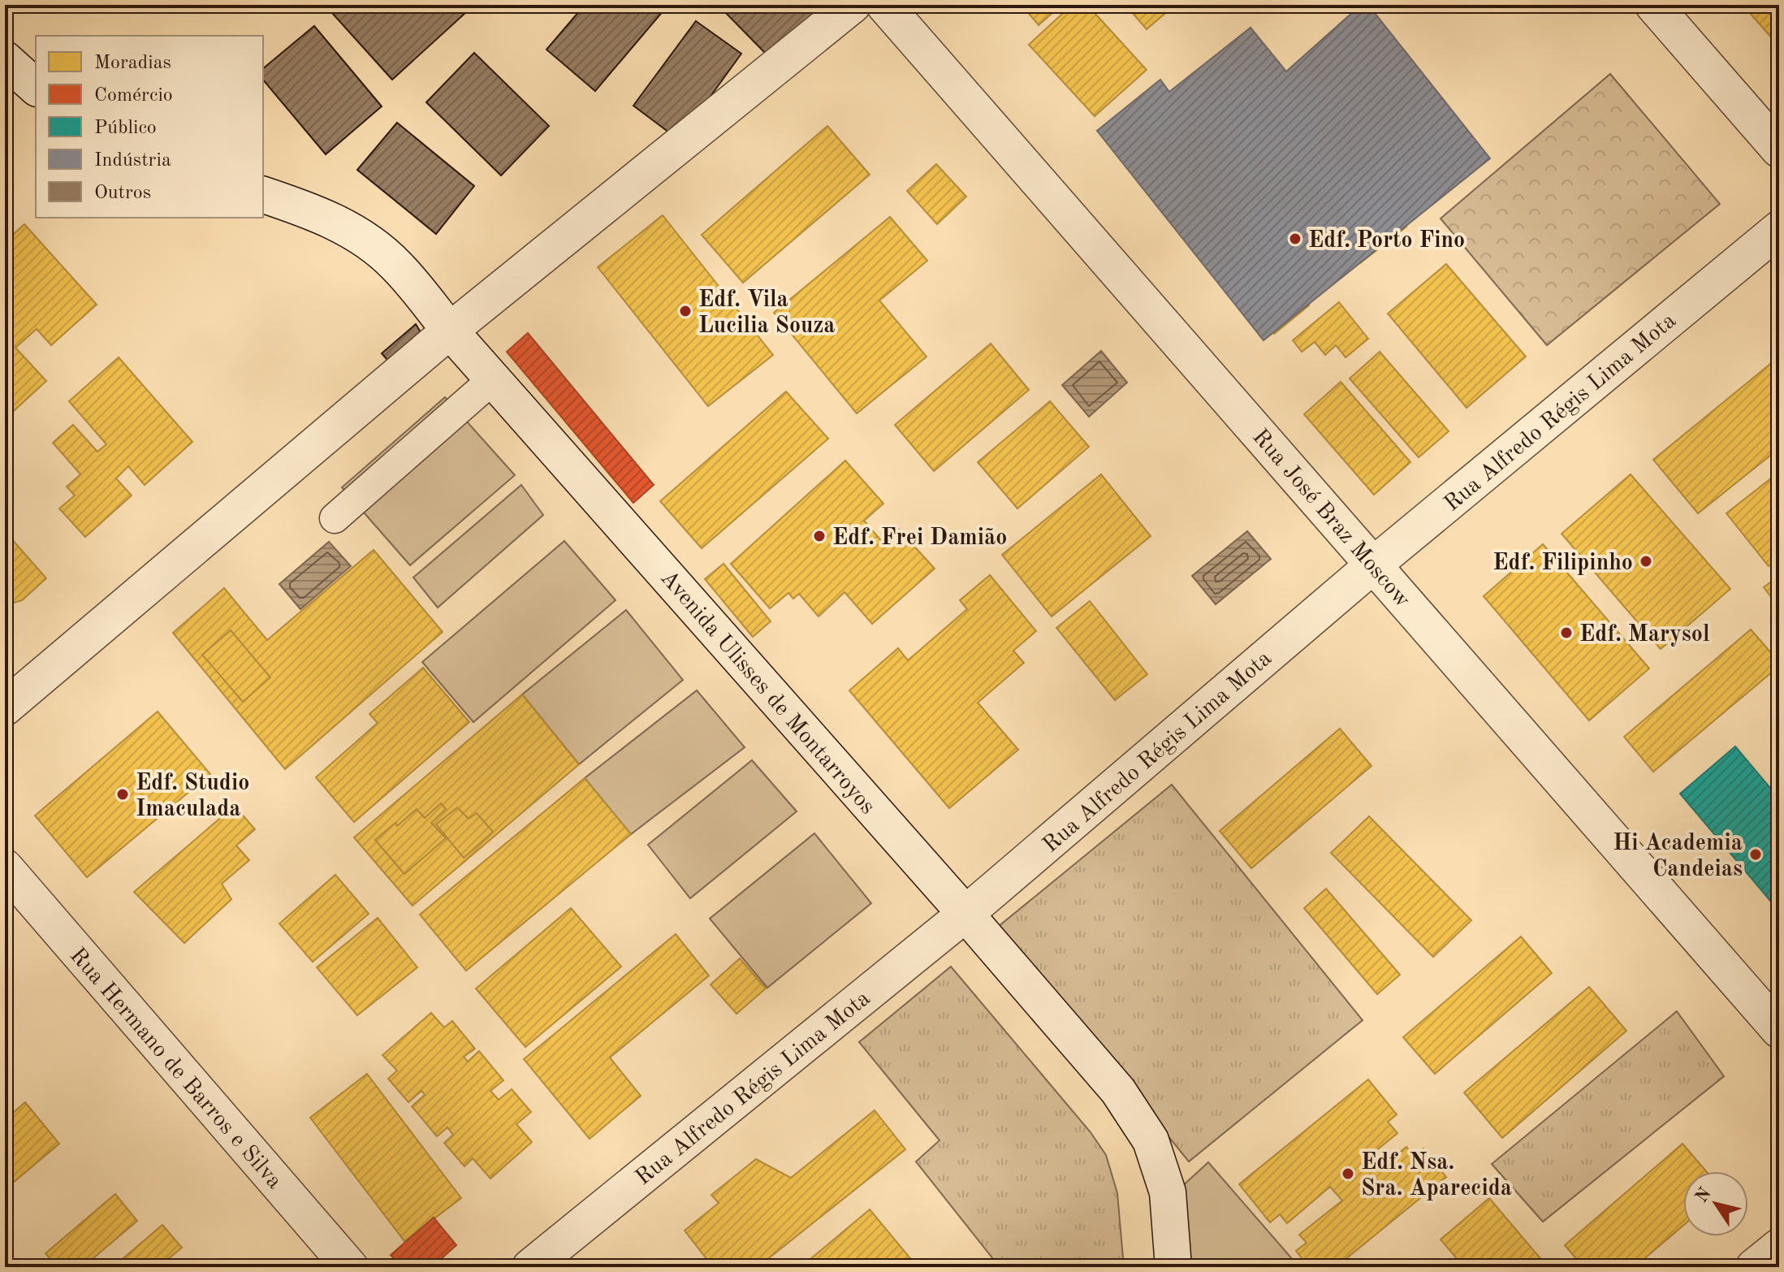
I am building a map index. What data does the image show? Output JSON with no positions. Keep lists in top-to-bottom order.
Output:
{
  "streets": {
    "street": [
      "Rua Alfredo Régis Lima Mota",
      "Rua José Braz Moscow",
      "Avenida Ulisses de Montarroyos",
      "Rua Hermano de Barros e Silva"
    ]
  },
  "crossings": [
    ["Rua Alfredo Régis Lima Mota", "Rua José Braz Moscow"],
    ["Rua Alfredo Régis Lima Mota", "Avenida Ulisses de Montarroyos"]
  ],
  "places": [
    "Edf. Porto Fino",
    "Edf. Vila Lucilia Souza",
    "Edf. Frei Damião",
    "Edf. Filipinho",
    "Edf. Marysol",
    "Edf. Studio Imaculada",
    "Hi Academia Candeias",
    "Edf. Nsa. Sra. Aparecida"
  ],
  "legend": [
    "Moradias",
    "Comércio",
    "Público",
    "Indústria",
    "Outros"
  ],
  "north": "top left"
}
